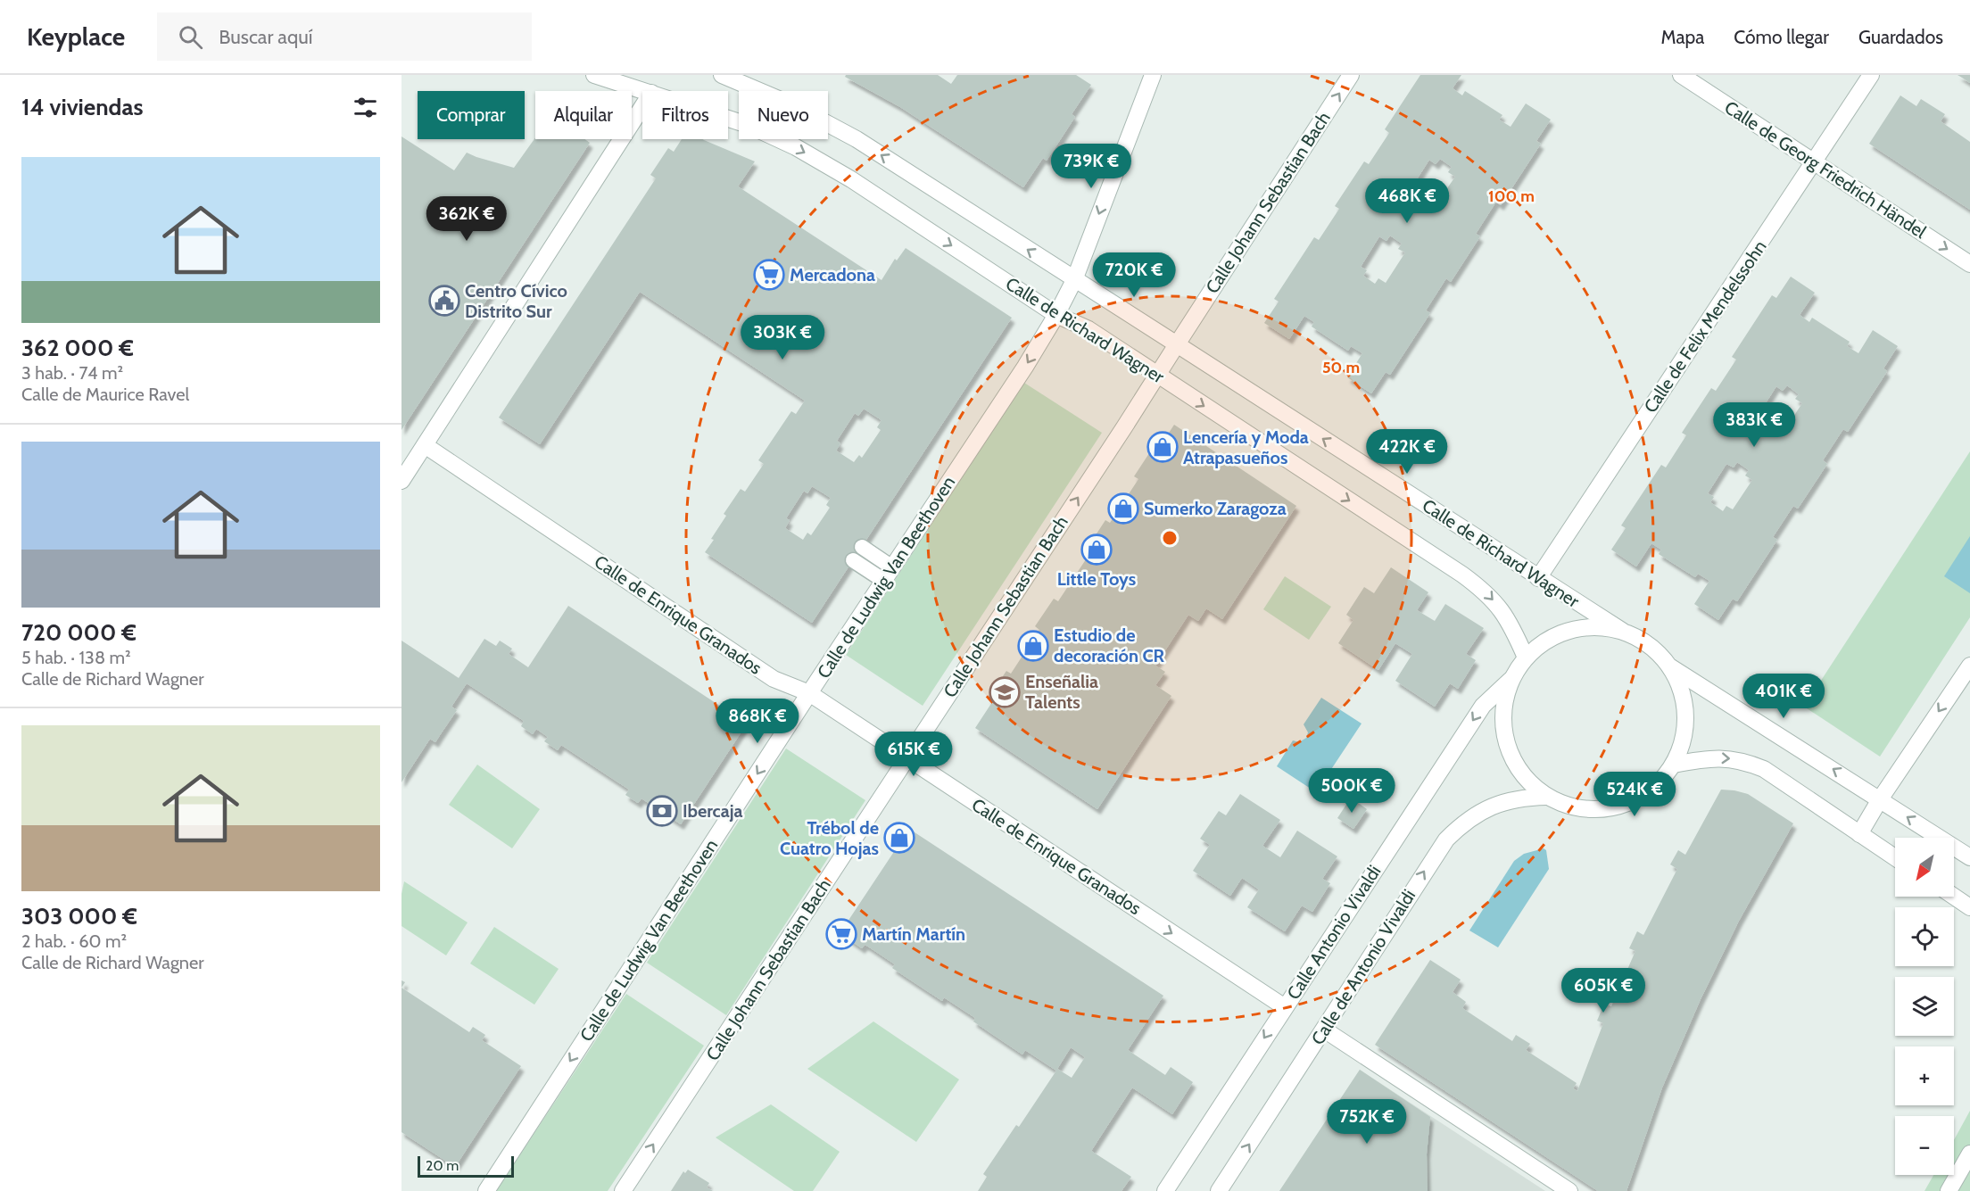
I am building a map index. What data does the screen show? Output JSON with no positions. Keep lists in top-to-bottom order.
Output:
{
  "streets": {
    "street": [
      "Calle de Georg Friedrich Händel",
      "Calle Johann Sebastian Bach",
      "Calle de Felix Mendelssohn",
      "Calle de Richard Wagner",
      "Calle de Ludwig Van Beethoven",
      "Calle de Enrique Granados",
      "Calle Antonio Vivaldi",
      "Calle de Antonio Vivaldi"
    ]
  },
  "crossings": [
    ["Calle de Georg Friedrich Händel", "Calle de Felix Mendelssohn"],
    ["Calle Johann Sebastian Bach", "Calle de Richard Wagner"],
    ["Calle Johann Sebastian Bach", "Calle de Enrique Granados"],
    ["Calle de Felix Mendelssohn", "Calle de Richard Wagner"],
    ["Calle de Richard Wagner", "Calle de Ludwig Van Beethoven"],
    ["Calle de Richard Wagner", "Calle Antonio Vivaldi"],
    ["Calle de Richard Wagner", "Calle de Antonio Vivaldi"],
    ["Calle de Ludwig Van Beethoven", "Calle de Enrique Granados"],
    ["Calle de Enrique Granados", "Calle Antonio Vivaldi"],
    ["Calle Antonio Vivaldi", "Calle de Antonio Vivaldi"]
  ],
  "one_way": [
    "Calle de Georg Friedrich Händel",
    "Calle Johann Sebastian Bach",
    "Calle de Ludwig Van Beethoven",
    "Calle de Enrique Granados",
    "Calle Antonio Vivaldi",
    "Calle de Antonio Vivaldi"
  ],
  "places": {
    "supermarket": ["Mercadona", "Martín Martín"],
    "public building": ["Centro Cívico Distrito Sur"],
    "shop": [
      "Lencería y Moda Atrapasueños",
      "Sumerko Zaragoza",
      "Little Toys",
      "Estudio de decoración CR",
      "Trébol de Cuatro Hojas"
    ],
    "school or university": ["Enseñalia Talents"],
    "bank": ["Ibercaja"]
  },
  "scale_bar": "20 m",
  "north": "bottom left",
  "page": {
    "header": "Keyplace",
    "search": "Buscar aquí",
    "nav": ["Mapa", "Cómo llegar", "Guardados"],
    "heading": "14 viviendas",
    "chip": [
      "Comprar",
      "Alquilar",
      "Filtros",
      "Nuevo"
    ],
    "list": [
      {
        "name": "362 000 €",
        "note": "3 hab. · 74 m² · Calle de Maurice Ravel"
      },
      {
        "name": "720 000 €",
        "note": "5 hab. · 138 m² · Calle de Richard Wagner"
      },
      {
        "name": "303 000 €",
        "note": "2 hab. · 60 m² · Calle de Richard Wagner"
      }
    ],
    "price": [
      "739K €",
      "468K €",
      "362K €",
      "720K €",
      "303K €",
      "383K €",
      "422K €",
      "401K €",
      "868K €",
      "615K €",
      "500K €",
      "524K €",
      "605K €",
      "752K €"
    ],
    "map_buttons": ["+", "−"],
    "scale": "20 m"
  },
  "rings": ["100 m", "50 m"]
}
